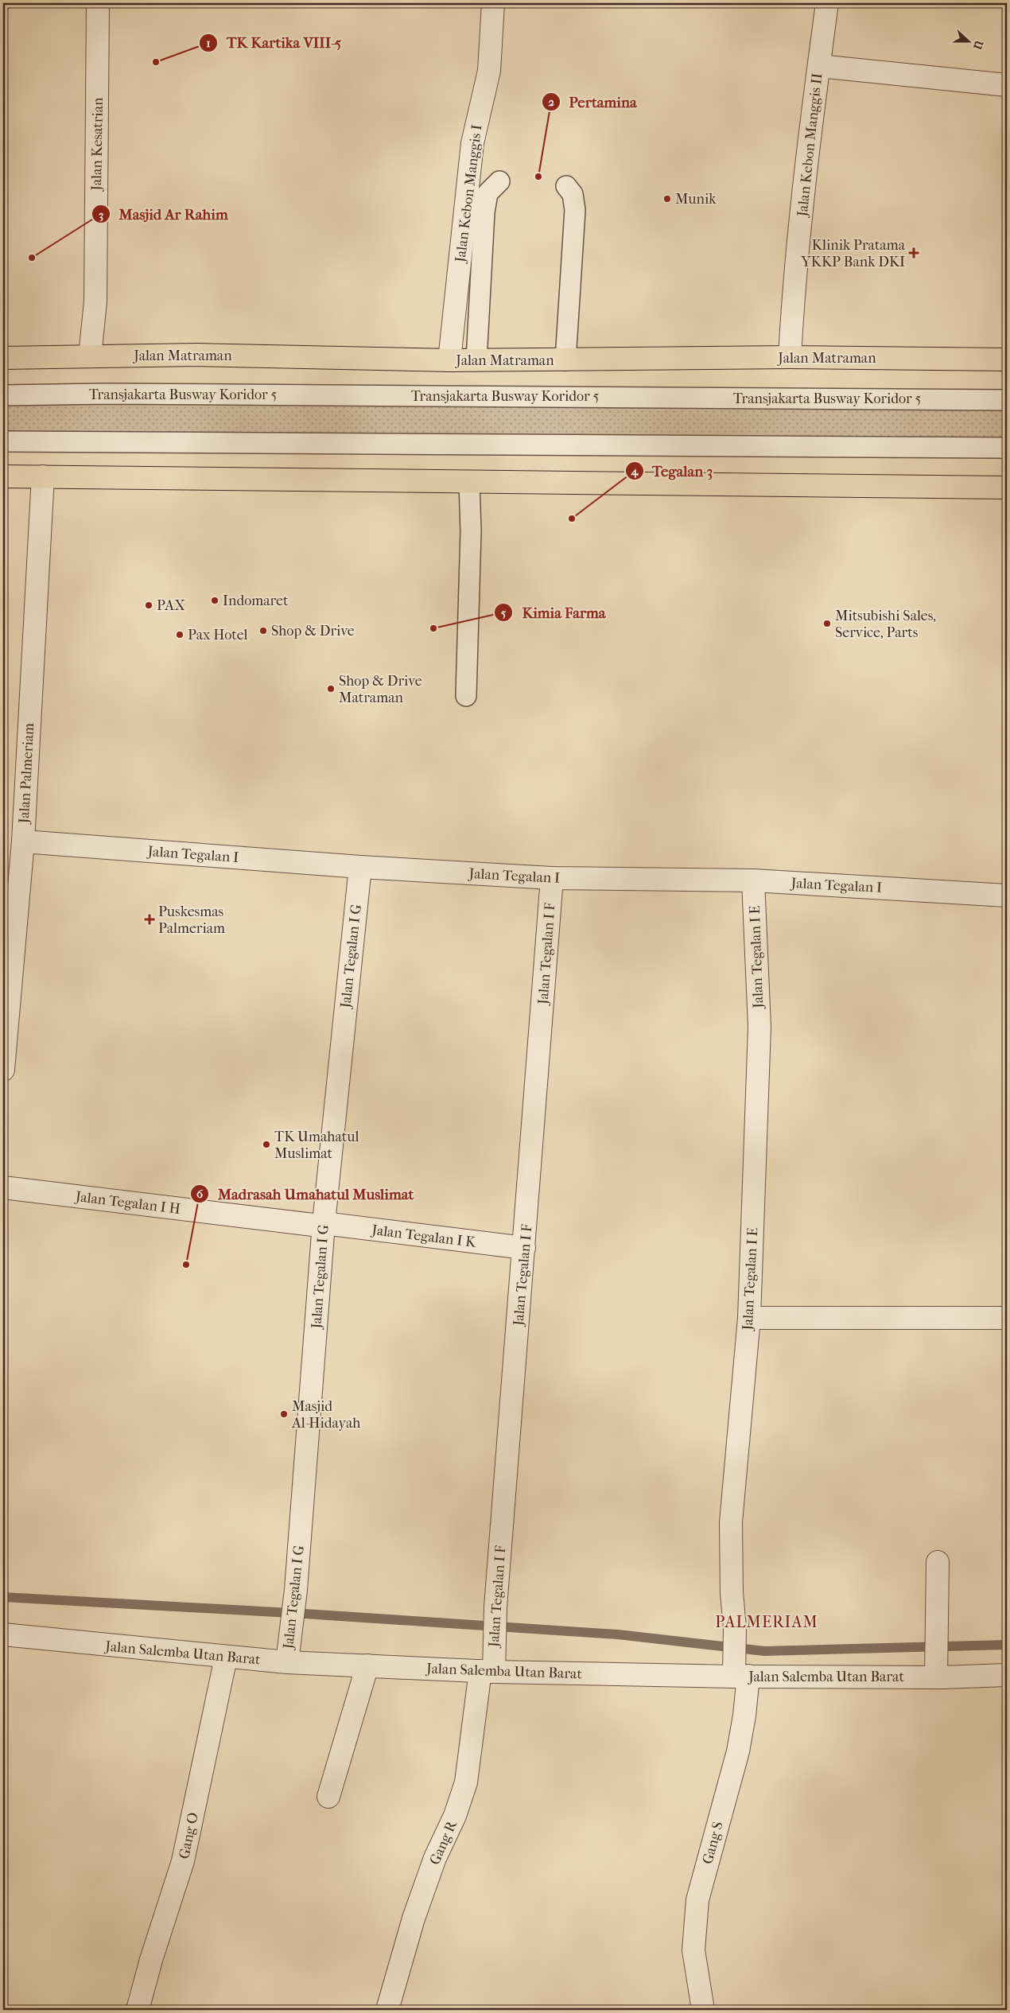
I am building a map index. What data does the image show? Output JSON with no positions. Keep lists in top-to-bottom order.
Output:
{
  "streets": {
    "main road": ["Jalan Matraman"],
    "street": [
      "Jalan Kesatrian",
      "Jalan Kebon Manggis II",
      "Jalan Kebon Manggis I",
      "Jalan Palmeriam",
      "Jalan Tegalan I",
      "Jalan Tegalan I F",
      "Jalan Tegalan I G",
      "Jalan Tegalan I E",
      "Jalan Tegalan I H",
      "Jalan Tegalan I K",
      "Jalan Salemba Utan Barat",
      "Gang O",
      "Gang R",
      "Gang S"
    ],
    "lane": ["Transjakarta Busway Koridor 5"]
  },
  "crossings": [
    ["Jalan Kesatrian", "Jalan Matraman"],
    ["Jalan Kebon Manggis II", "Jalan Matraman"],
    ["Jalan Kebon Manggis I", "Jalan Matraman"],
    ["Jalan Palmeriam", "Jalan Tegalan I"],
    ["Jalan Tegalan I", "Jalan Tegalan I F"],
    ["Jalan Tegalan I", "Jalan Tegalan I G"],
    ["Jalan Tegalan I", "Jalan Tegalan I E"],
    ["Jalan Tegalan I F", "Jalan Tegalan I K"],
    ["Jalan Tegalan I F", "Jalan Salemba Utan Barat"],
    ["Jalan Tegalan I F", "Gang R"],
    ["Jalan Tegalan I G", "Jalan Tegalan I H"],
    ["Jalan Tegalan I G", "Jalan Tegalan I K"],
    ["Jalan Tegalan I G", "Jalan Salemba Utan Barat"],
    ["Jalan Tegalan I E", "Jalan Salemba Utan Barat"],
    ["Jalan Tegalan I E", "Gang S"],
    ["Jalan Tegalan I H", "Jalan Tegalan I K"],
    ["Jalan Salemba Utan Barat", "Gang O"],
    ["Jalan Salemba Utan Barat", "Gang R"],
    ["Jalan Salemba Utan Barat", "Gang S"]
  ],
  "districts": ["PALMERIAM"],
  "places": {
    "other": [
      "TK Kartika VIII-5",
      "Pertamina",
      "Munik",
      "Masjid Ar Rahim",
      "Tegalan 3",
      "Indomaret",
      "PAX",
      "Mitsubishi Sales, Service, Parts",
      "Kimia Farma",
      "Shop & Drive",
      "Pax Hotel",
      "Shop & Drive Matraman",
      "TK Umahatul Muslimat",
      "Madrasah Umahatul Muslimat",
      "Masjid Al-Hidayah"
    ],
    "health": ["Klinik Pratama YKKP Bank DKI", "Puskesmas Palmeriam"]
  },
  "north": "right"
}
